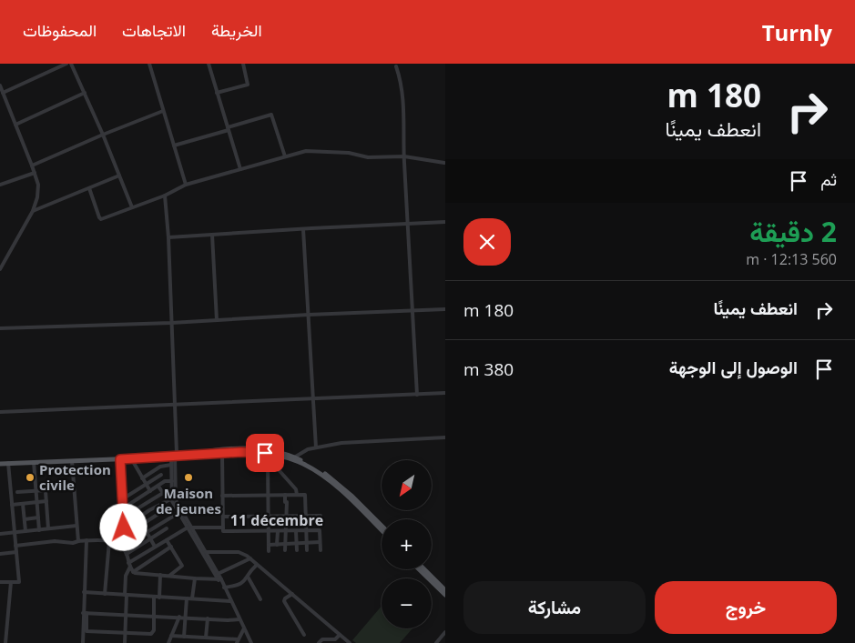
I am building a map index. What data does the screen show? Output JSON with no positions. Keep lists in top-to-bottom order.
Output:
{
  "districts": ["11 décembre"],
  "places": ["Protection civile", "Maison de jeunes"],
  "north": "bottom left",
  "page": {
    "header": "Turnly",
    "nav": ["الخريطة", "الاتجاهات", "المحفوظات"],
    "turn": ["180 m", "انعطف يمينًا"],
    "then": "ثم",
    "heading": ["2 دقيقة", "560 m · 12:13"],
    "list": [
      {
        "name": "انعطف يمينًا",
        "value": "180 m"
      },
      {
        "name": "الوصول إلى الوجهة",
        "value": "380 m"
      }
    ],
    "map_buttons": ["+", "−"],
    "buttons": ["خروج", "مشاركة"]
  }
}
